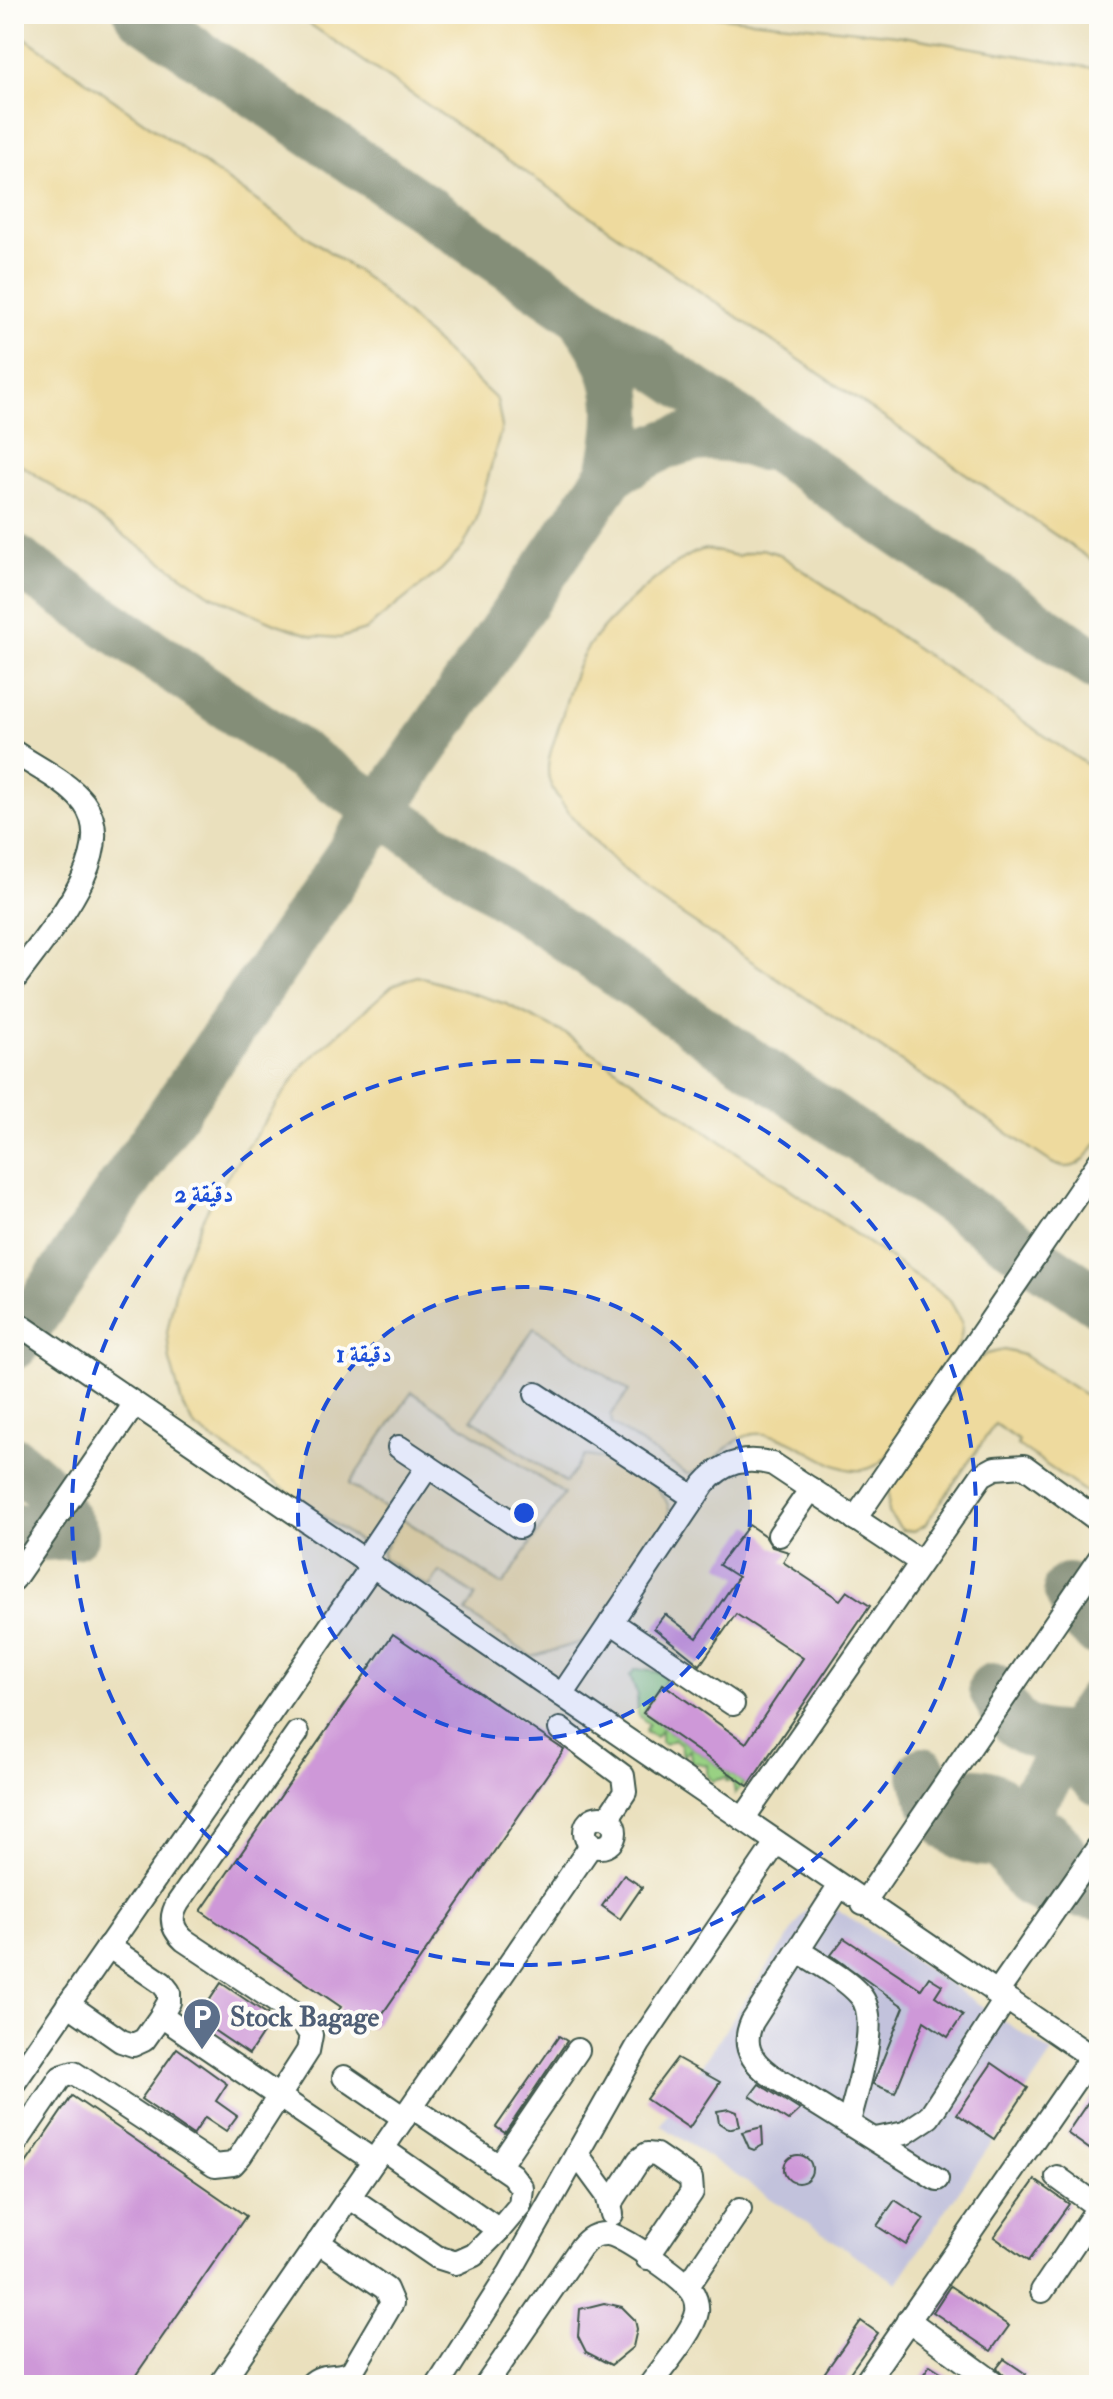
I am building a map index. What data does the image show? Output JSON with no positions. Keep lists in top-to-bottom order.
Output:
{
  "places": {
    "parking": ["Stock Bagage"]
  },
  "rings": ["2 دقيقة", "1 دقيقة"]
}
